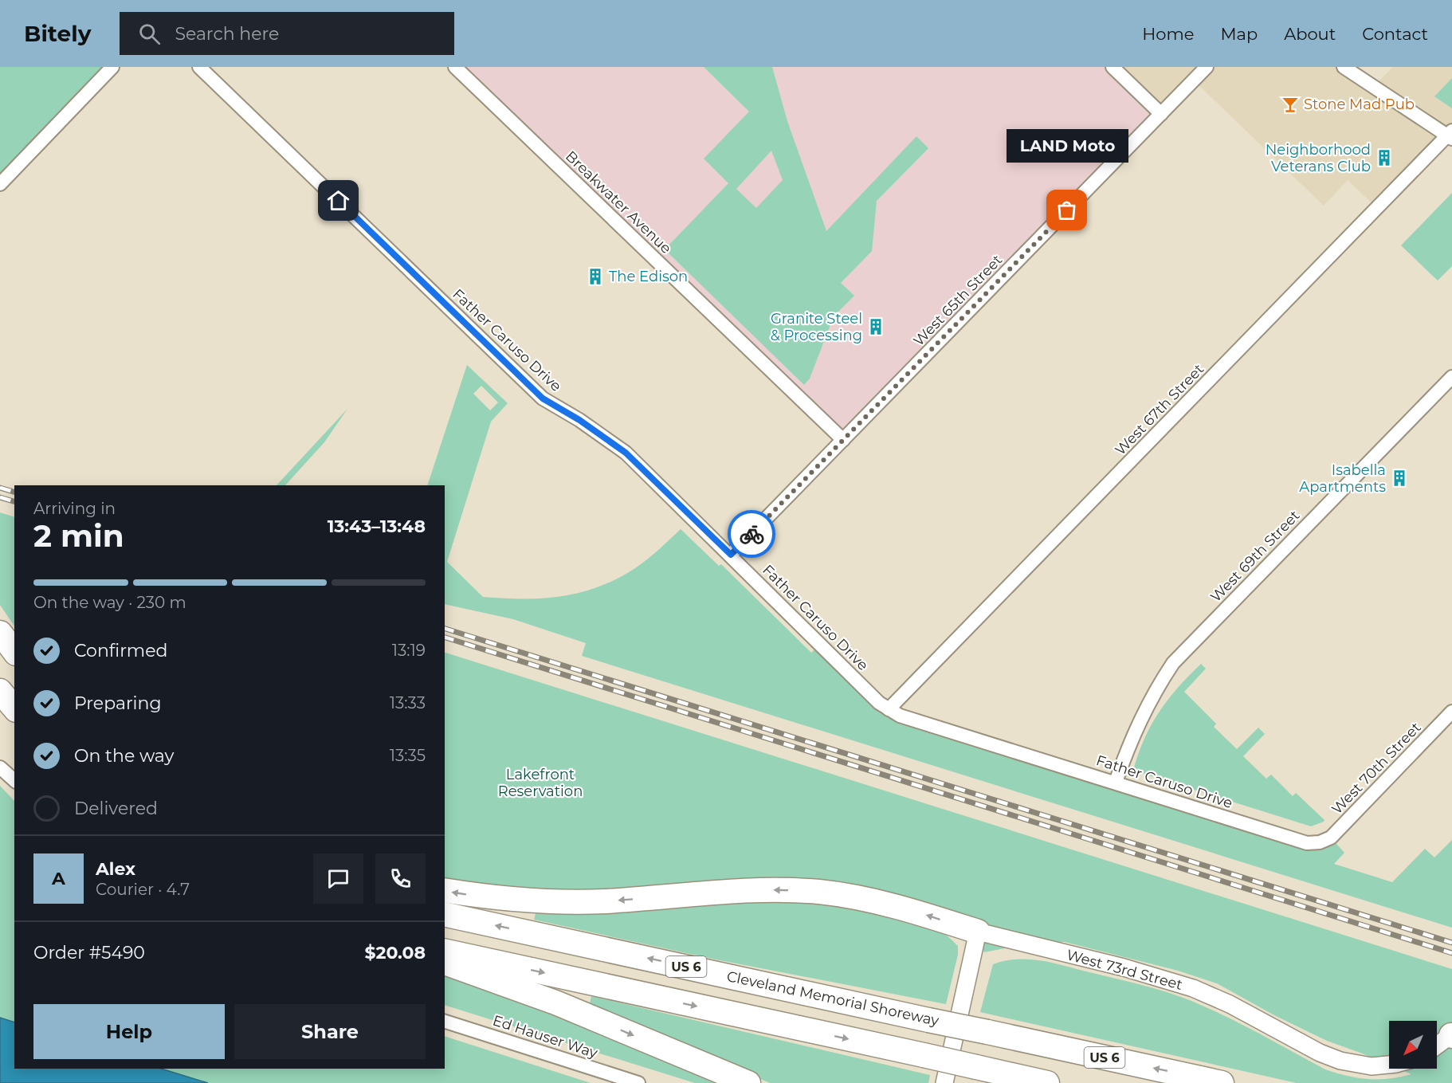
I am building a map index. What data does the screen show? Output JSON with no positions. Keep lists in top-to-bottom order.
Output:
{
  "streets": {
    "highway": ["US 6", "Cleveland Memorial Shoreway"],
    "street": [
      "Breakwater Avenue",
      "West 65th Street",
      "Father Caruso Drive",
      "West 67th Street",
      "West 69th Street",
      "West 70th Street",
      "West 73rd Street",
      "Ed Hauser Way"
    ]
  },
  "crossings": [
    ["Breakwater Avenue", "West 65th Street"],
    ["West 65th Street", "Father Caruso Drive"],
    ["Father Caruso Drive", "West 67th Street"],
    ["Father Caruso Drive", "West 69th Street"],
    ["Father Caruso Drive", "West 70th Street"]
  ],
  "parks": ["Lakefront Reservation"],
  "places": {
    "bar": ["Stone Mad Pub"],
    "building": [
      "Neighborhood Veterans Club",
      "The Edison",
      "Granite Steel & Processing",
      "Isabella Apartments"
    ],
    "other": ["LAND Moto"]
  },
  "north": "bottom left",
  "page": {
    "header": "Bitely",
    "search": "Search here",
    "nav": [
      "Home",
      "Map",
      "About",
      "Contact"
    ],
    "bubble": "LAND Moto",
    "heading": ["2 min", "Arriving in", "13:43–13:48"],
    "panel": [
      "Alex",
      "Courier · 4.7",
      "Order #5490",
      "$20.08"
    ],
    "bar": "On the way · 230 m",
    "list": [
      ["Confirmed", "13:19"],
      ["Preparing", "13:33"],
      ["On the way", "13:35"],
      "Delivered"
    ],
    "round": "A",
    "buttons": ["Help", "Share"]
  }
}
